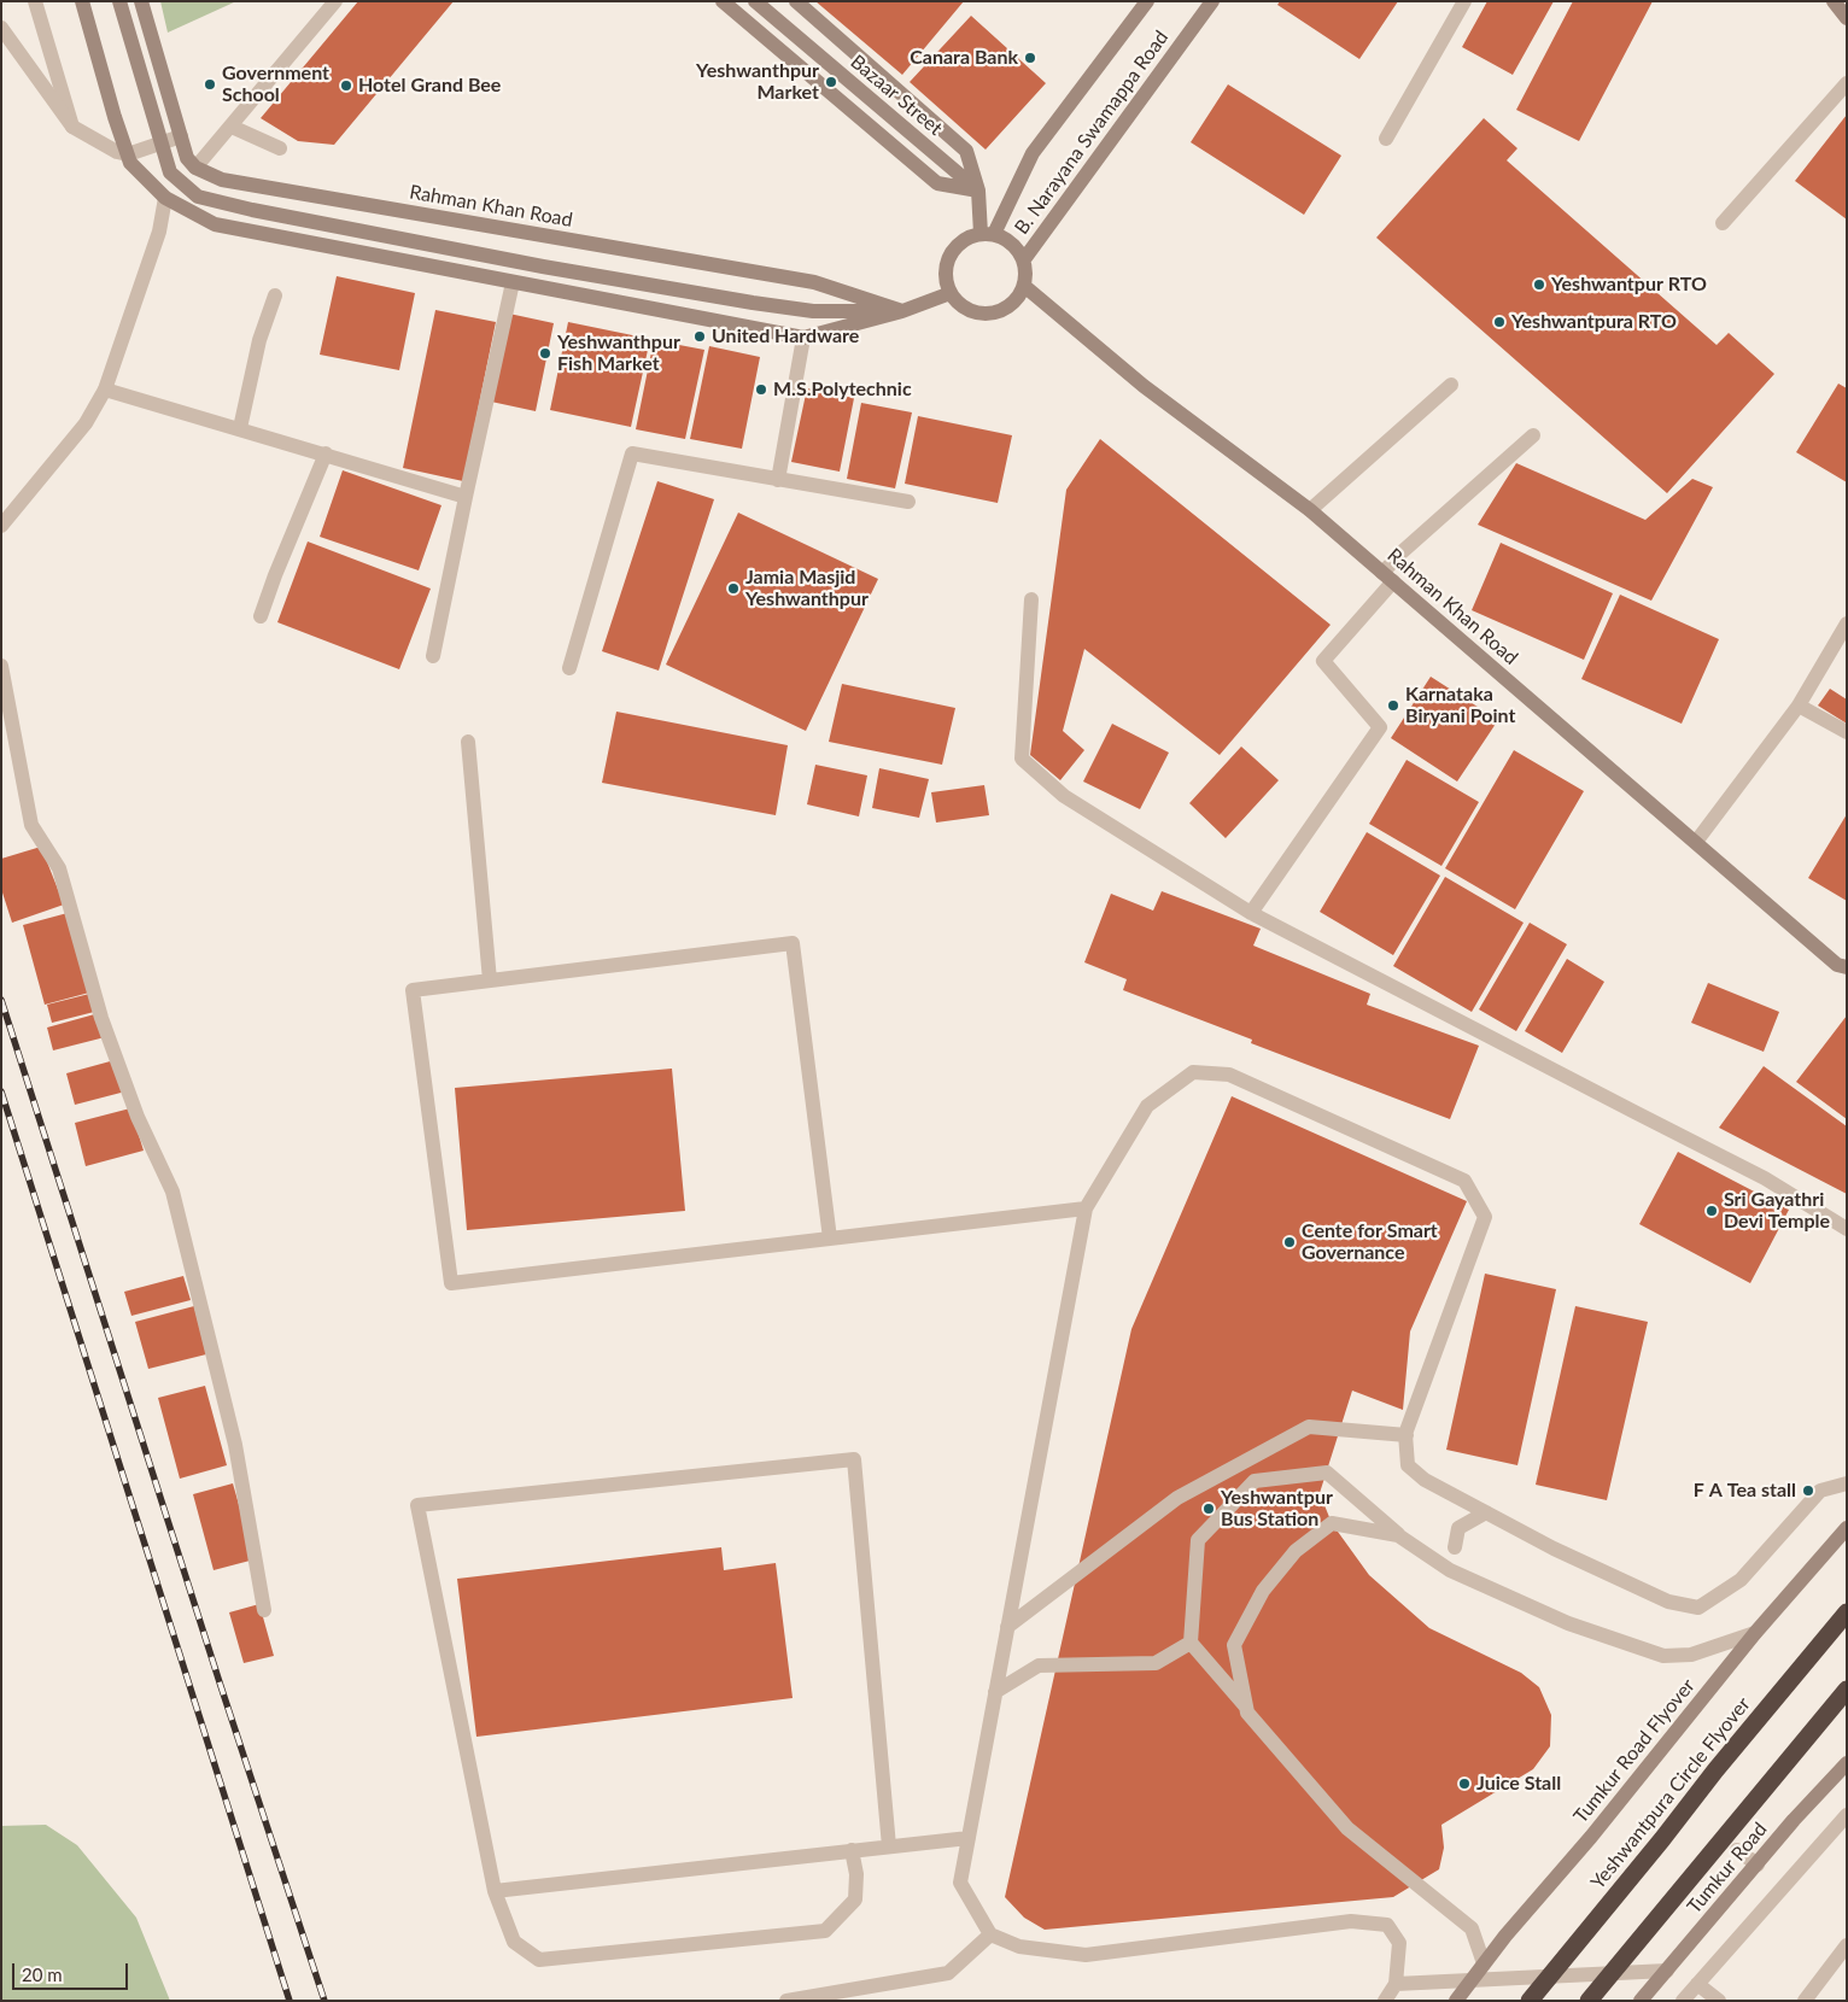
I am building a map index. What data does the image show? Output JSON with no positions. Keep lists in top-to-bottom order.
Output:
{
  "streets": {
    "highway": ["Yeshwantpura Circle Flyover"],
    "street": [
      "Bazaar Street",
      "B. Narayana Swamappa Road",
      "Rahman Khan Road",
      "Tumkur Road Flyover",
      "Tumkur Road"
    ]
  },
  "crossings": [
    ["B. Narayana Swamappa Road", "Rahman Khan Road"]
  ],
  "places": [
    "Canara Bank",
    "Yeshwanthpur Market",
    "Government School",
    "Hotel Grand Bee",
    "Yeshwantpur RTO",
    "Yeshwantpura RTO",
    "United Hardware",
    "Yeshwanthpur Fish Market",
    "M.S.Polytechnic",
    "Jamia Masjid Yeshwanthpur",
    "Karnataka Biryani Point",
    "Sri Gayathri Devi Temple",
    "Cente for Smart Governance",
    "F A Tea stall",
    "Yeshwantpur Bus Station",
    "Juice Stall"
  ],
  "scale_bar": "20 m"
}
